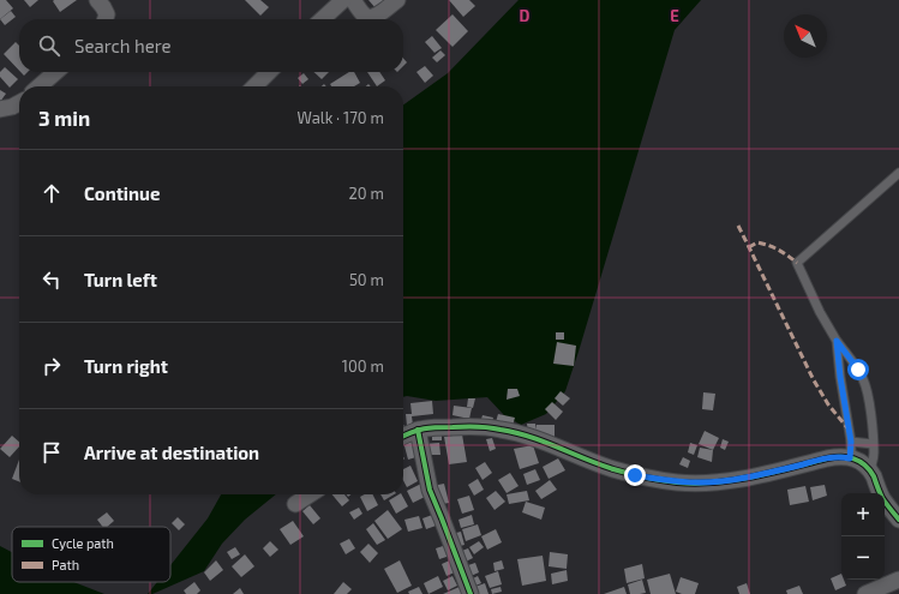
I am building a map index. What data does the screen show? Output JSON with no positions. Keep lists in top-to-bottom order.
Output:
{
  "legend": ["Cycle path", "Path"],
  "north": "top left",
  "page": {
    "search": "Search here",
    "heading": ["3 min", "Walk · 170 m"],
    "list": [
      ["Continue", "20 m"],
      ["Turn left", "50 m"],
      ["Turn right", "100 m"],
      "Arrive at destination"
    ],
    "map_buttons": ["+", "−"]
  },
  "grid": {
    "columns": ["D", "E"]
  }
}
